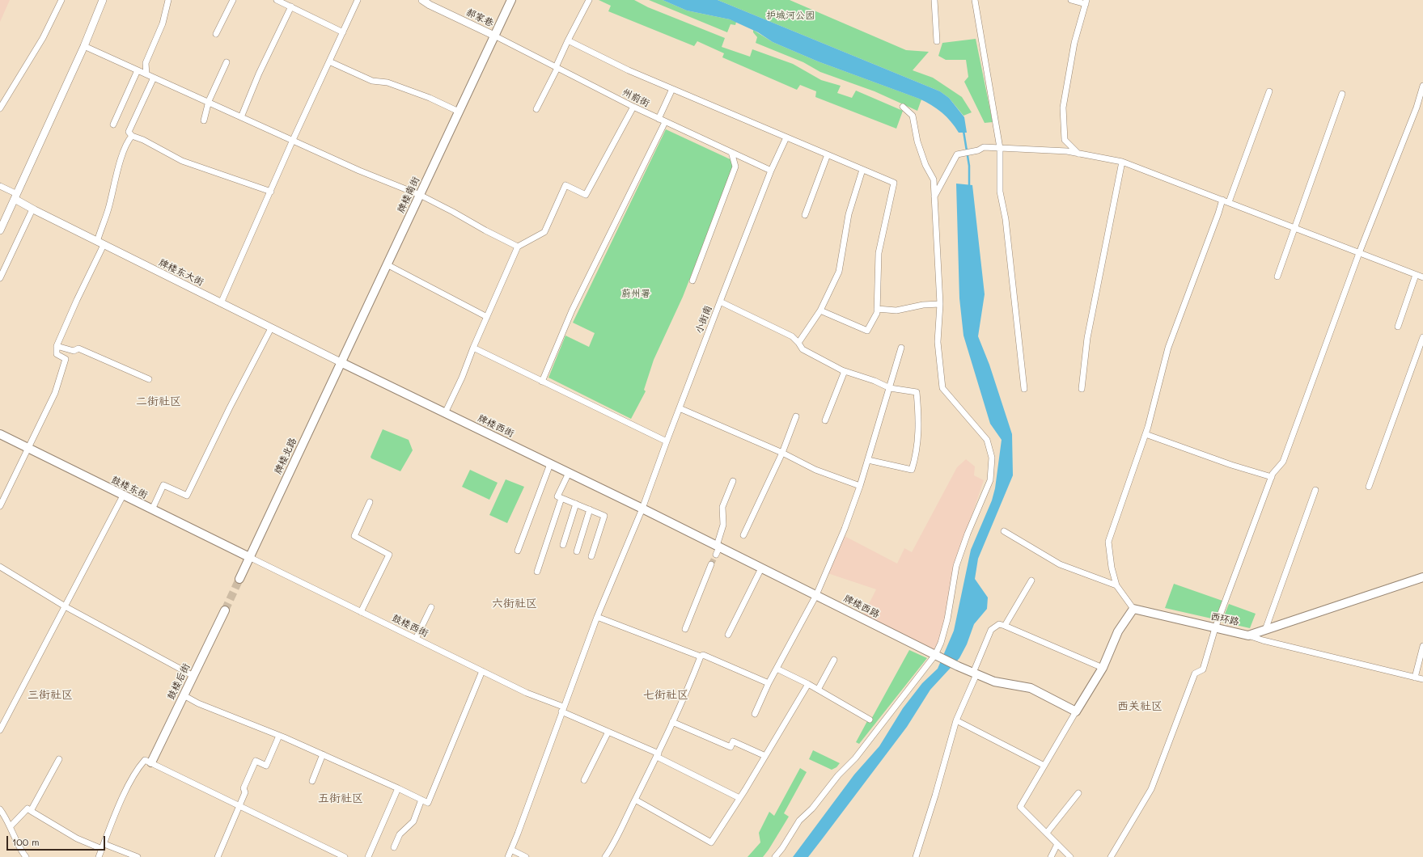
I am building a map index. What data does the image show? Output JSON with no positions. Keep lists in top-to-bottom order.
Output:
{
  "streets": {
    "main road": [
      "牌楼南街",
      "牌楼西街",
      "牌楼北路",
      "鼓楼东街",
      "牌楼西路",
      "西环路",
      "鼓楼后街"
    ],
    "street": [
      "郝家巷",
      "州前街",
      "牌楼东大街",
      "小街南",
      "鼓楼西街"
    ]
  },
  "crossings": [
    ["郝家巷", "州前街"],
    ["郝家巷", "牌楼南街"],
    ["州前街", "牌楼南街"],
    ["州前街", "小街南"],
    ["牌楼南街", "牌楼东大街"],
    ["牌楼南街", "牌楼西街"],
    ["牌楼南街", "牌楼北路"],
    ["牌楼东大街", "牌楼西街"],
    ["牌楼东大街", "牌楼北路"],
    ["小街南", "牌楼西街"],
    ["小街南", "牌楼西路"],
    ["小街南", "鼓楼西街"],
    ["牌楼西街", "牌楼北路"],
    ["牌楼西街", "牌楼西路"],
    ["牌楼北路", "鼓楼东街"],
    ["牌楼北路", "鼓楼西街"],
    ["鼓楼东街", "鼓楼西街"]
  ],
  "districts": [
    "二街社区",
    "六街社区",
    "三街社区",
    "七街社区",
    "西关社区",
    "五街社区"
  ],
  "parks": ["护城河公园", "蔚州署"],
  "scale_bar": "100 m"
}
